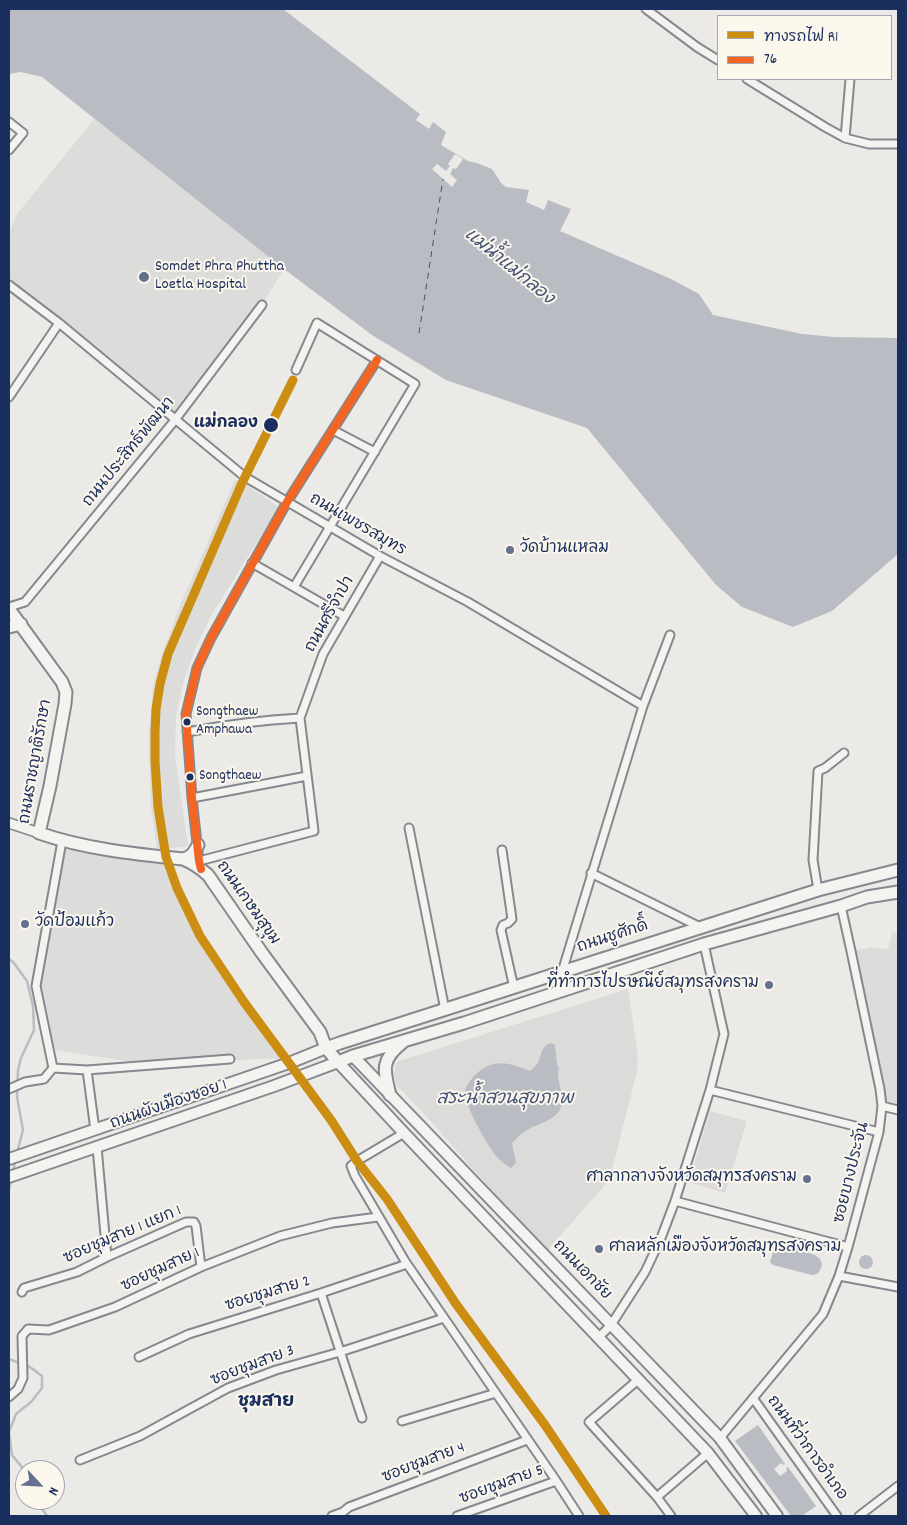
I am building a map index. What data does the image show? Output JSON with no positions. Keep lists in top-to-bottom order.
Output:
{
  "streets": {
    "main road": [
      "ถนนราชญาติรักษา",
      "ถนนเกษมสุขุม",
      "ถนนชูศักดิ์",
      "ถนนผังเมืองซอย 1",
      "ถนนเอกชัย"
    ],
    "street": [
      "ถนนประสิทธ์พัฒนา",
      "ถนนเพชรสมุทร",
      "ถนนศรีจำปา",
      "ซอยบางประจัน",
      "ซอยชุมสาย 1 แยก 1",
      "ซอยชุมสาย 1",
      "ซอยชุมสาย 2",
      "ซอยชุมสาย 3",
      "ถนนที่ว่าการอำเภอ",
      "ซอยชุมสาย 4",
      "ซอยชุมสาย 5"
    ]
  },
  "crossings": [
    ["ถนนประสิทธ์พัฒนา", "ถนนเพชรสมุทร"],
    ["ถนนประสิทธ์พัฒนา", "ถนนราชญาติรักษา"],
    ["ถนนเพชรสมุทร", "ถนนศรีจำปา"],
    ["ถนนเพชรสมุทร", "ถนนเกษมสุขุม"],
    ["ถนนศรีจำปา", "ถนนราชญาติรักษา"],
    ["ถนนศรีจำปา", "ถนนเกษมสุขุม"],
    ["ถนนราชญาติรักษา", "ถนนเกษมสุขุม"],
    ["ถนนเกษมสุขุม", "ถนนชูศักดิ์"],
    ["ถนนเกษมสุขุม", "ถนนผังเมืองซอย 1"],
    ["ถนนชูศักดิ์", "ถนนผังเมืองซอย 1"],
    ["ถนนผังเมืองซอย 1", "ถนนเอกชัย"],
    ["ซอยบางประจัน", "ถนนเอกชัย"],
    ["ซอยบางประจัน", "ถนนที่ว่าการอำเภอ"],
    ["ซอยชุมสาย 1 แยก 1", "ซอยชุมสาย 1"]
  ],
  "districts": ["ชุมสาย"],
  "water": ["แม่น้ำแม่กลอง", "สระน้ำสวนสุขภาพ"],
  "places": [
    "Somdet Phra Phuttha Loetla Hospital",
    "แม่กลอง",
    "วัดบ้านแหลม",
    "Songthaew Amphawa",
    "Songthaew",
    "วัดป้อมแก้ว",
    "ที่ทำการไปรษณีย์สมุทรสงคราม",
    "ศาลากลางจังหวัดสมุทรสงคราม",
    "ศาลหลักเมืองจังหวัดสมุทรสงคราม"
  ],
  "lines": ["transit line 76", "rail line R1"],
  "legend": ["ทางรถไฟ R1", "76"],
  "north": "bottom right"
}
